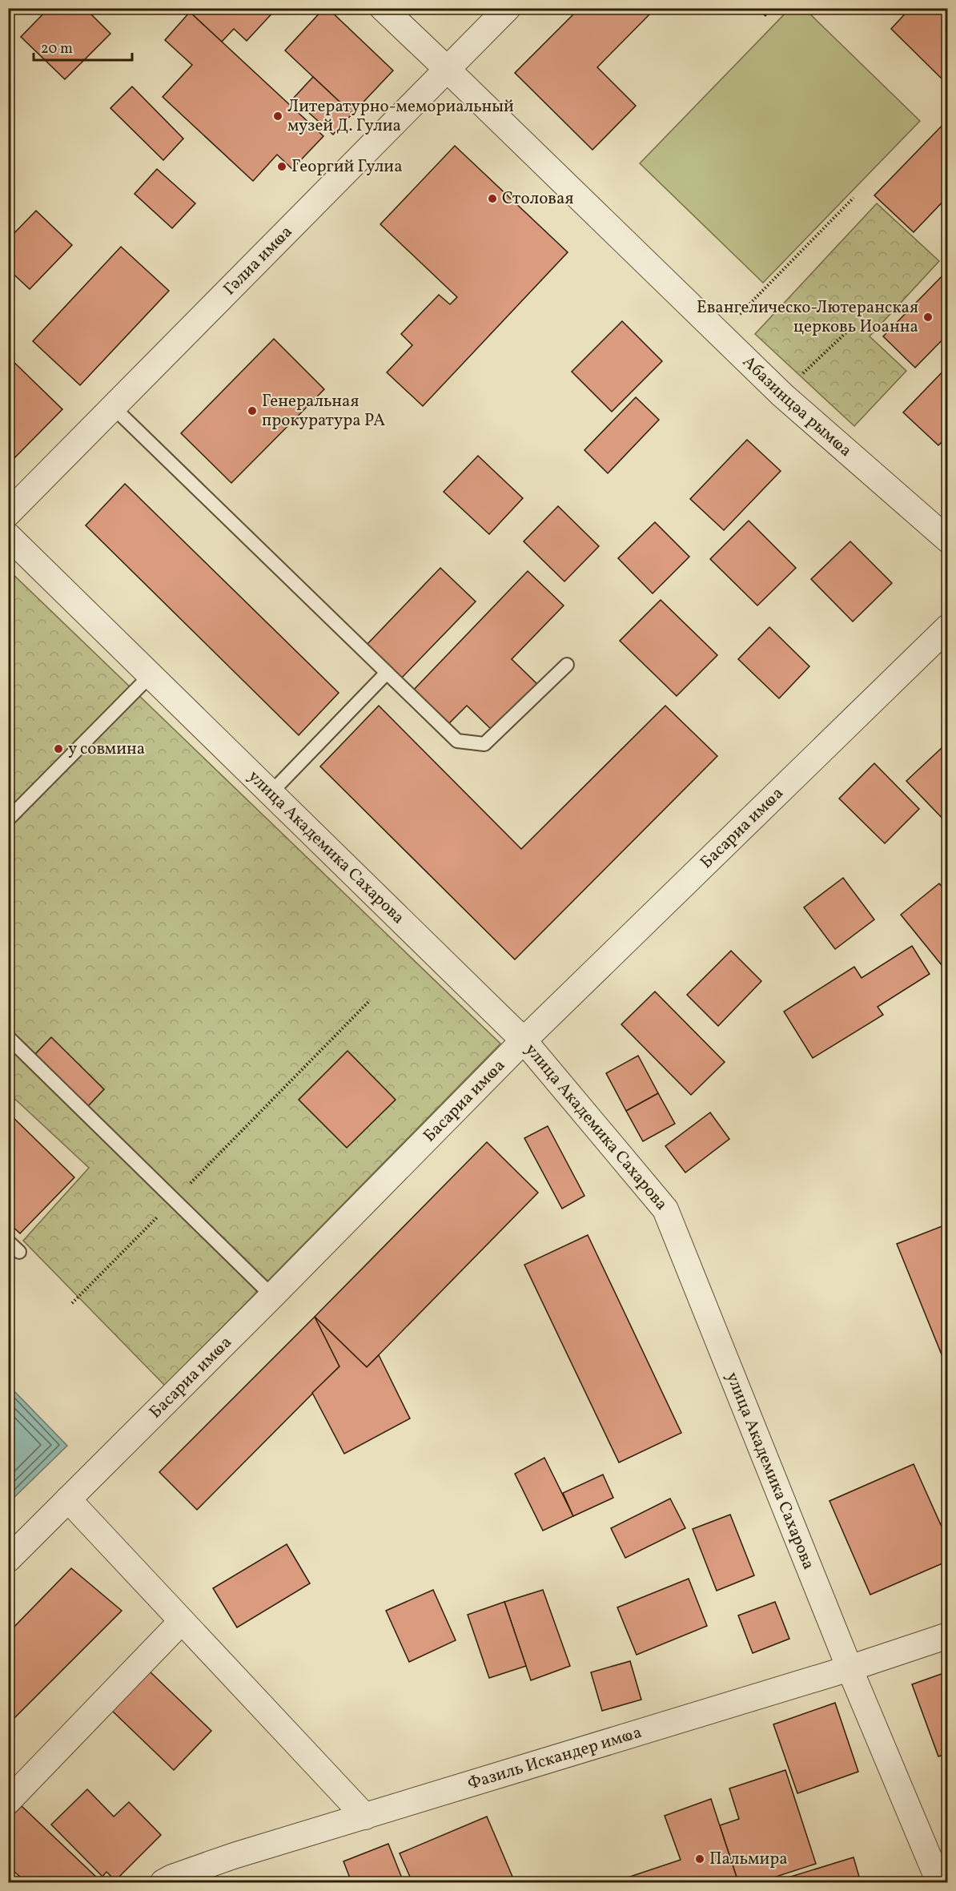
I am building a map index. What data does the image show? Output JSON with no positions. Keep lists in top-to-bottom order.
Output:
{
  "streets": {
    "street": [
      "Гәлиа имҩа",
      "Абазинцәа рымҩа",
      "Басариа имҩа",
      "улица Академика Сахарова",
      "Фазиль Искандер имҩа"
    ]
  },
  "crossings": [
    ["Гәлиа имҩа", "Абазинцәа рымҩа"],
    ["Басариа имҩа", "улица Академика Сахарова"],
    ["улица Академика Сахарова", "Фазиль Искандер имҩа"]
  ],
  "places": [
    "Литературно-мемориальный музей Д. Гулиа",
    "Георгий Гулиа",
    "Столовая",
    "Евангелическо-Лютеранская церковь Иоанна",
    "Генеральная прокуратура РА",
    "у совмина",
    "Пальмира"
  ],
  "scale_bar": "20 m"
}
